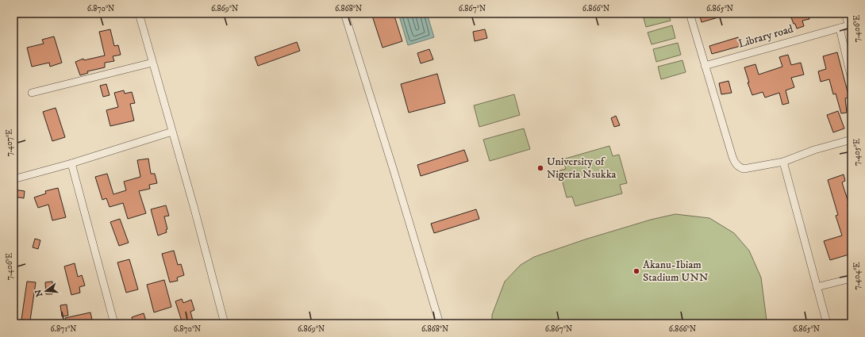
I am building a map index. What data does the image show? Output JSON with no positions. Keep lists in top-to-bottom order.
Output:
{
  "streets": {
    "street": ["Library road"]
  },
  "places": ["University of Nigeria Nsukka", "Akanu-Ibiam Stadium UNN"],
  "north": "left",
  "coordinates": [
    "6.870°N",
    "6.869°N",
    "6.868°N",
    "6.867°N",
    "6.866°N",
    "6.865°N",
    "7.406°E",
    "7.407°E",
    "7.405°E",
    "7.404°E",
    "6.871°N"
  ]
}
